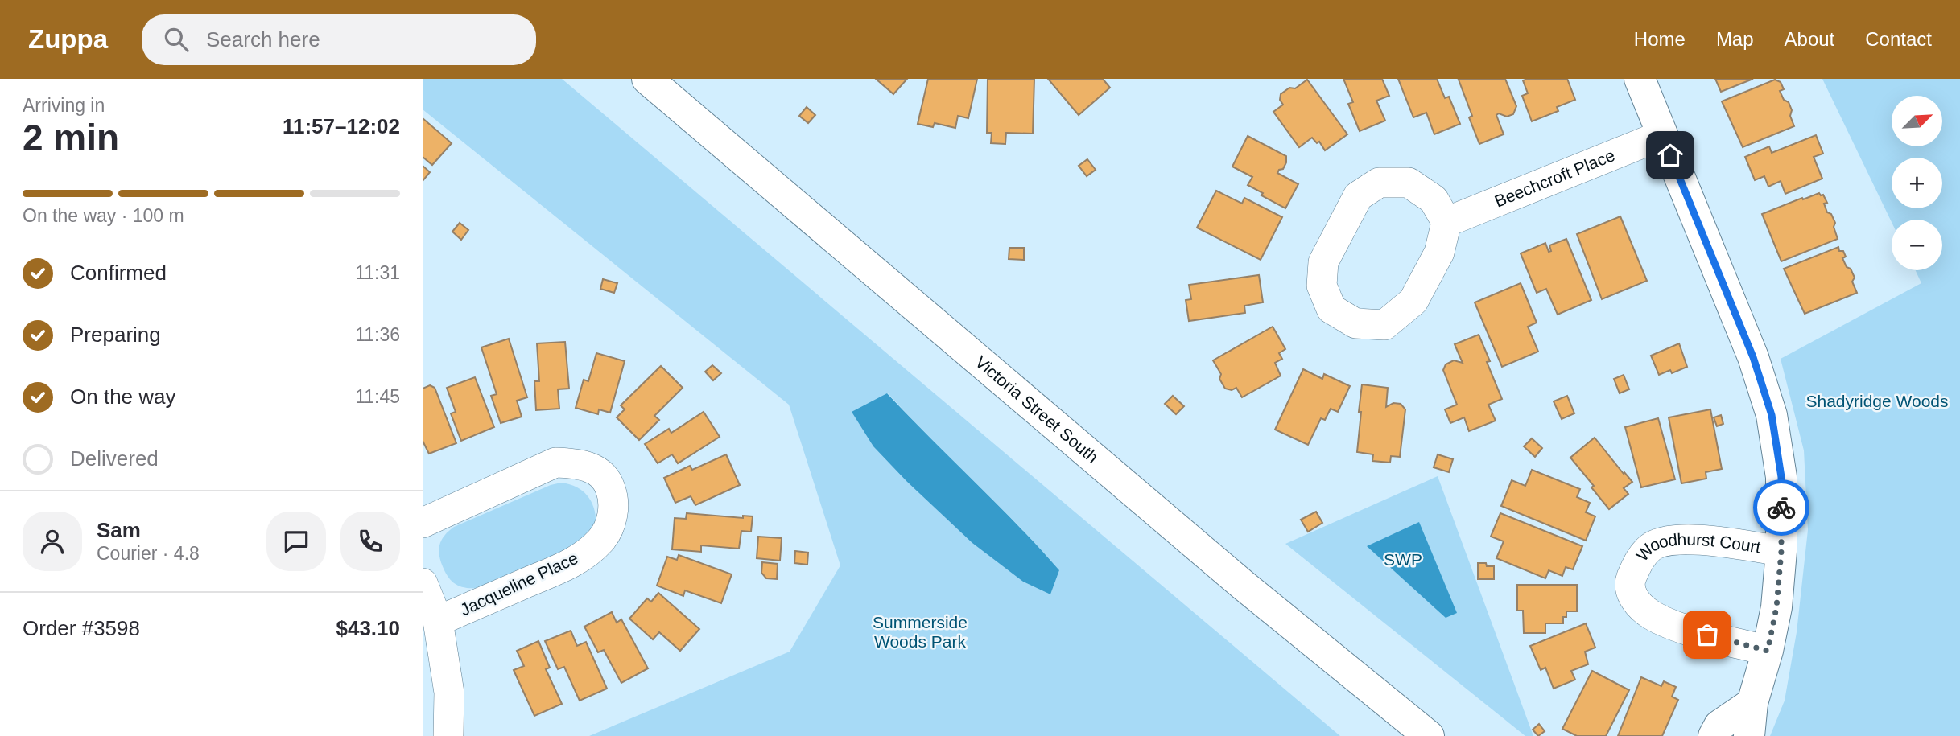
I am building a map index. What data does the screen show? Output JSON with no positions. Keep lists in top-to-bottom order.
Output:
{
  "streets": {
    "main road": ["Victoria Street South"],
    "street": ["Beechcroft Place", "Woodhurst Court", "Jacqueline Place"]
  },
  "parks": ["Shadyridge Woods", "SWP", "Summerside Woods Park"],
  "north": "top right",
  "page": {
    "header": "Zuppa",
    "search": "Search here",
    "nav": [
      "Home",
      "Map",
      "About",
      "Contact"
    ],
    "heading": ["2 min", "Arriving in", "11:57–12:02"],
    "panel": [
      "Sam",
      "Courier · 4.8",
      "Order #3598",
      "$43.10"
    ],
    "map_buttons": ["+", "−"],
    "bar": "On the way · 100 m",
    "list": [
      ["Confirmed", "11:31"],
      ["Preparing", "11:36"],
      ["On the way", "11:45"],
      "Delivered"
    ]
  }
}
